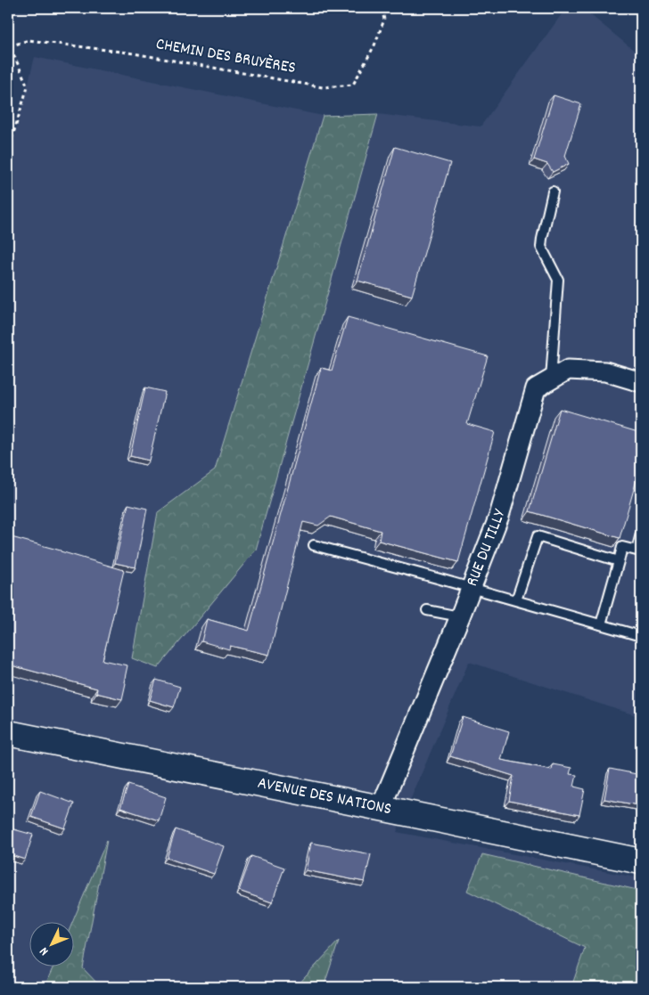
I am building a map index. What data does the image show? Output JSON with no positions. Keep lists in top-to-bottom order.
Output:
{
  "streets": {
    "main road": ["AVENUE DES NATIONS"],
    "street": ["RUE DU TILLY"],
    "path": ["CHEMIN DES BRUYÈRES"]
  },
  "crossings": [
    ["RUE DU TILLY", "AVENUE DES NATIONS"]
  ],
  "north": "bottom left"
}
